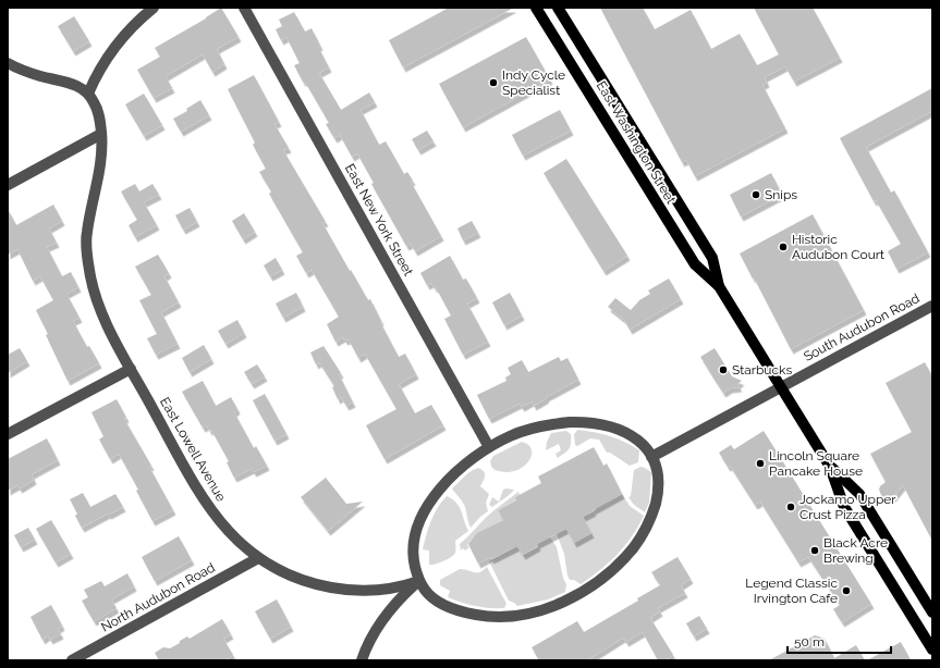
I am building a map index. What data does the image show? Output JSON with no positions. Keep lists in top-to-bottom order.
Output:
{
  "streets": {
    "main road": ["East Washington Street"],
    "street": [
      "East New York Street",
      "South Audubon Road",
      "East Lowell Avenue",
      "North Audubon Road"
    ]
  },
  "crossings": [
    ["East Washington Street", "South Audubon Road"],
    ["East Lowell Avenue", "North Audubon Road"]
  ],
  "places": [
    "Indy Cycle Specialist",
    "Snips",
    "Historic Audubon Court",
    "Starbucks",
    "Lincoln Square Pancake House",
    "Jockamo Upper Crust Pizza",
    "Black Acre Brewing",
    "Legend Classic Irvington Cafe"
  ],
  "scale_bar": "50 m"
}
